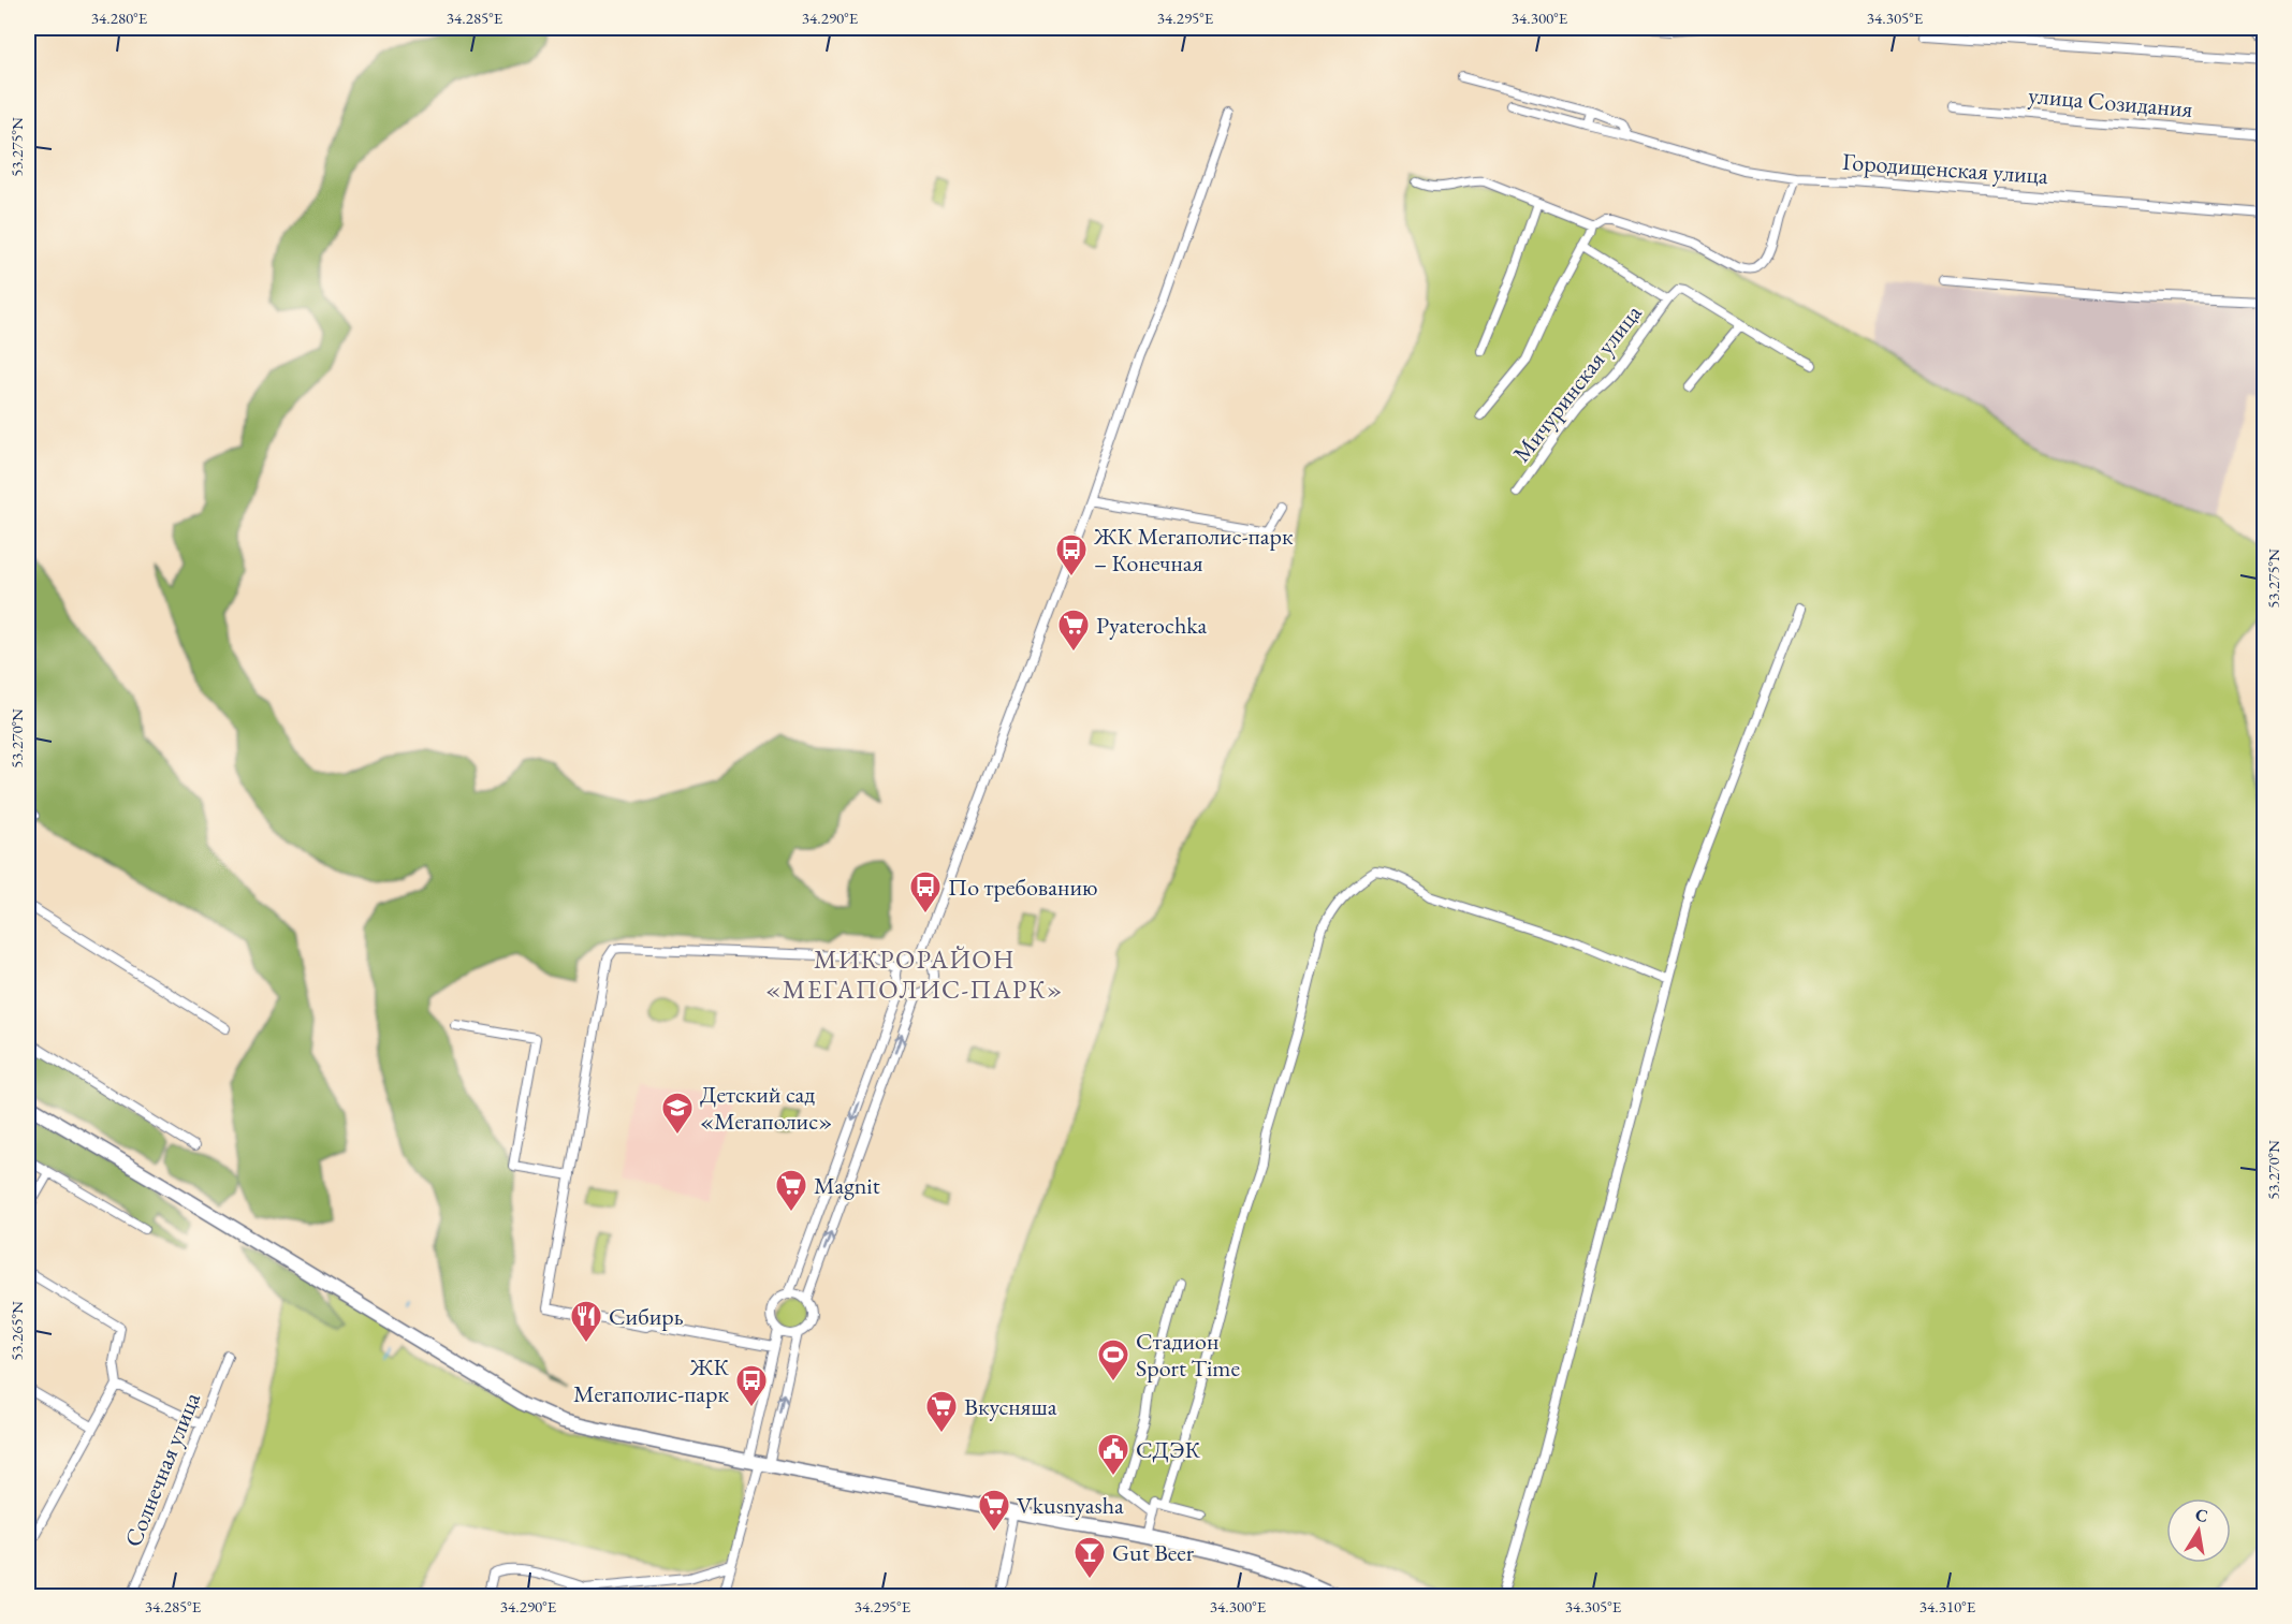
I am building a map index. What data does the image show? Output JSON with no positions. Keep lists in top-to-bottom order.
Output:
{
  "streets": {
    "street": [
      "улица Созидания",
      "Городищенская улица",
      "Мичуринская улица",
      "Солнечная улица"
    ]
  },
  "districts": ["МИКРОРАЙОН «МЕГАПОЛИС-ПАРК»"],
  "places": {
    "bus stop": ["ЖК Мегаполис-парк – Конечная", "По требованию", "ЖК Мегаполис-парк"],
    "supermarket": [
      "Pyaterochka",
      "Magnit",
      "Вкусняша",
      "Vkusnyasha"
    ],
    "school or university": ["Детский сад «Мегаполис»"],
    "restaurant": ["Сибирь"],
    "sports": ["Стадион Sport Time"],
    "public building": ["СДЭК"],
    "bar": ["Gut Beer"]
  },
  "north": "top",
  "coordinates": [
    "34.280°E",
    "34.285°E",
    "34.290°E",
    "34.295°E",
    "34.300°E",
    "34.305°E",
    "53.275°N",
    "53.270°N",
    "53.265°N",
    "34.310°E"
  ]
}
